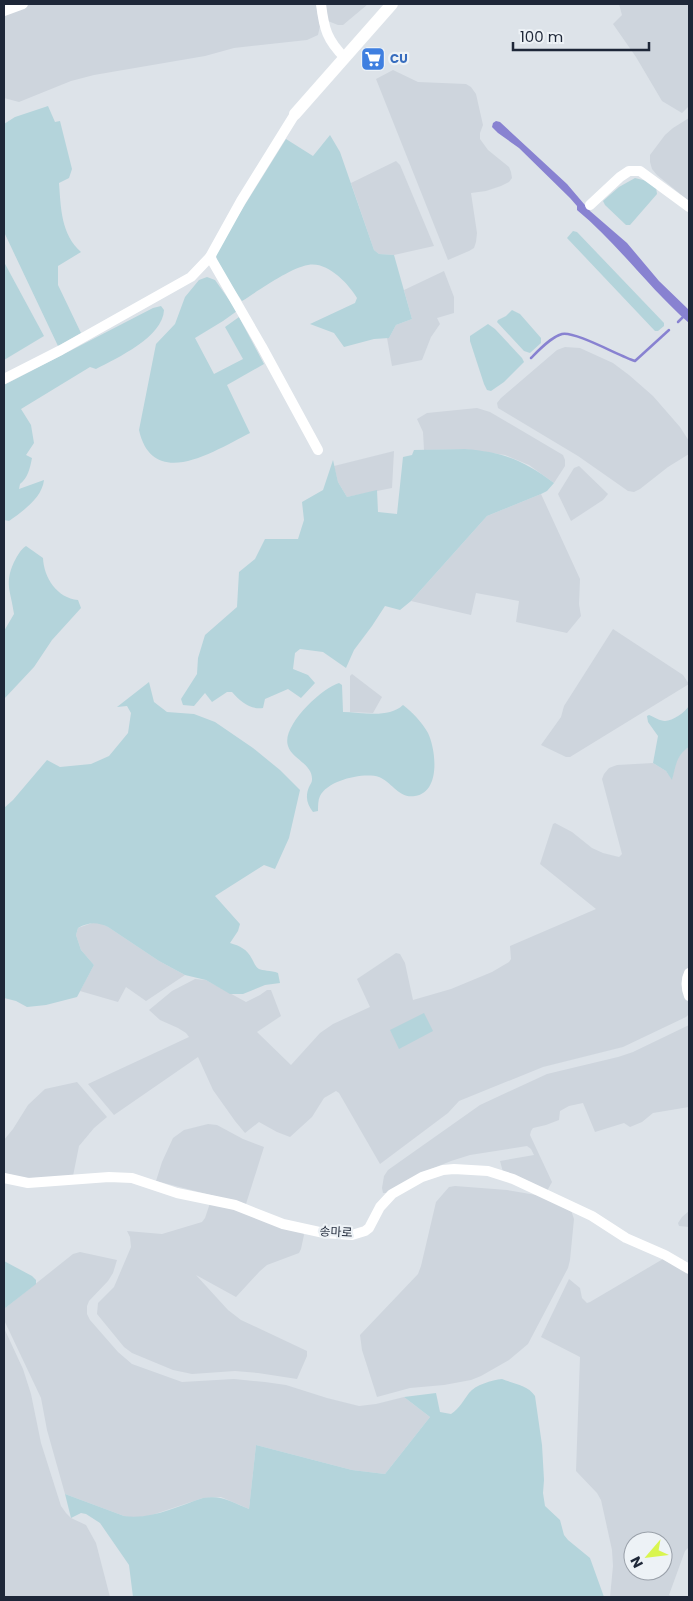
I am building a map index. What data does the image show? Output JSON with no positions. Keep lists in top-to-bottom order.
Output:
{
  "streets": {
    "street": ["송마로"]
  },
  "places": {
    "supermarket": ["CU"]
  },
  "scale_bar": "100 m",
  "north": "bottom left"
}
